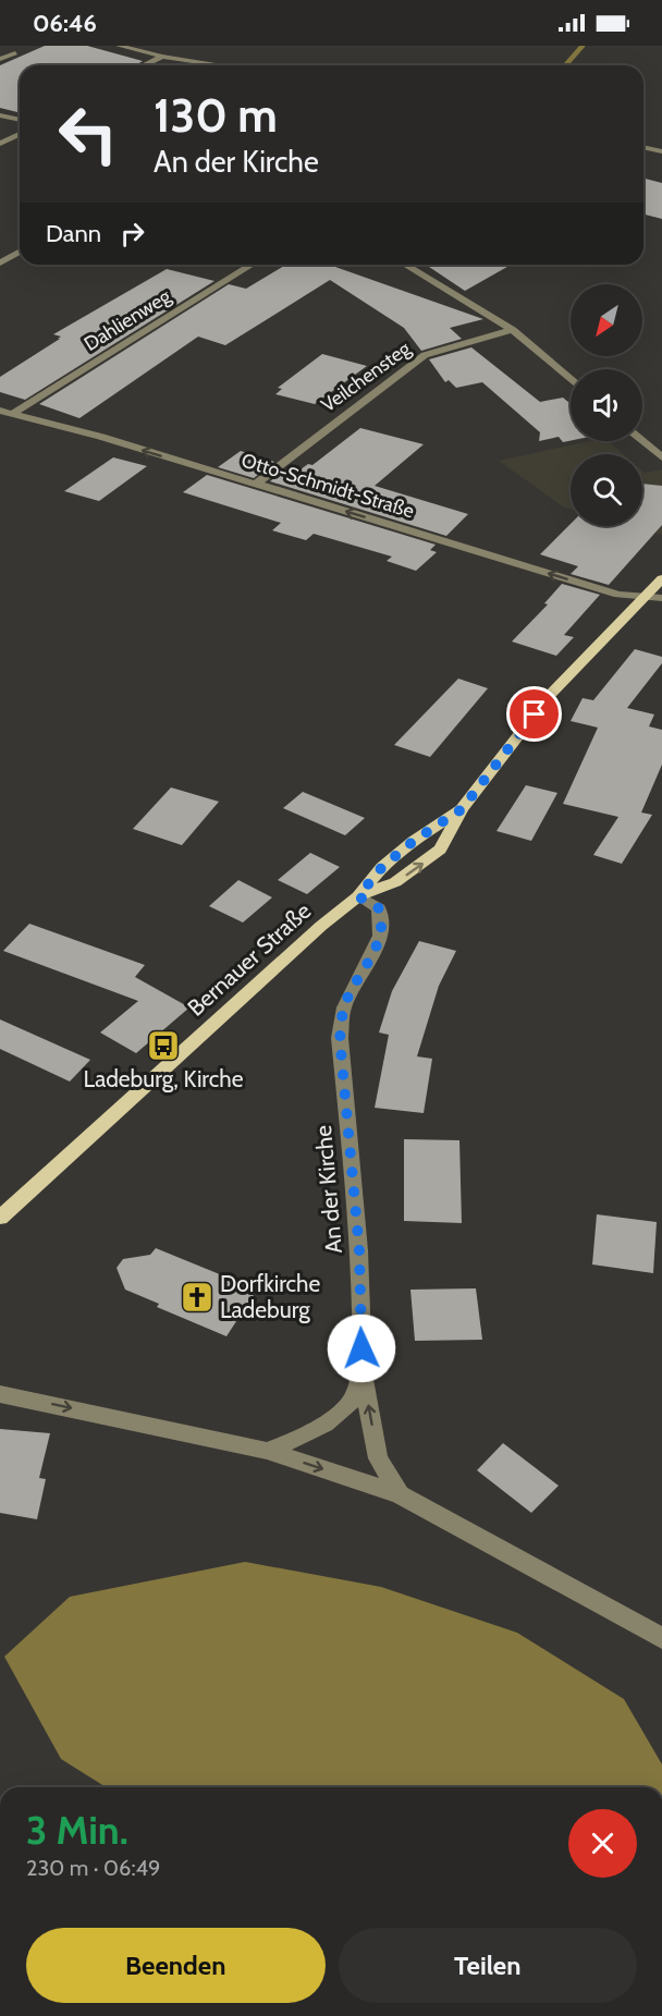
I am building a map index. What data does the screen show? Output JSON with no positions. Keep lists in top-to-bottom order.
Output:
{
  "streets": {
    "main road": ["Bernauer Straße"],
    "street": [
      "Dahlienweg",
      "Veilchensteg",
      "Otto-Schmidt-Straße",
      "An der Kirche"
    ]
  },
  "crossings": [
    ["Dahlienweg", "Otto-Schmidt-Straße"],
    ["Veilchensteg", "Otto-Schmidt-Straße"],
    ["Otto-Schmidt-Straße", "Bernauer Straße"],
    ["Bernauer Straße", "An der Kirche"]
  ],
  "one_way": ["Otto-Schmidt-Straße"],
  "places": {
    "bus stop": ["Ladeburg, Kirche"],
    "church": ["Dorfkirche Ladeburg"]
  },
  "north": "bottom left",
  "page": {
    "status": "06:46",
    "turn": ["130 m", "An der Kirche"],
    "then": "Dann",
    "heading": ["3 Min.", "230 m · 06:49"],
    "buttons": ["Beenden", "Teilen"]
  }
}
